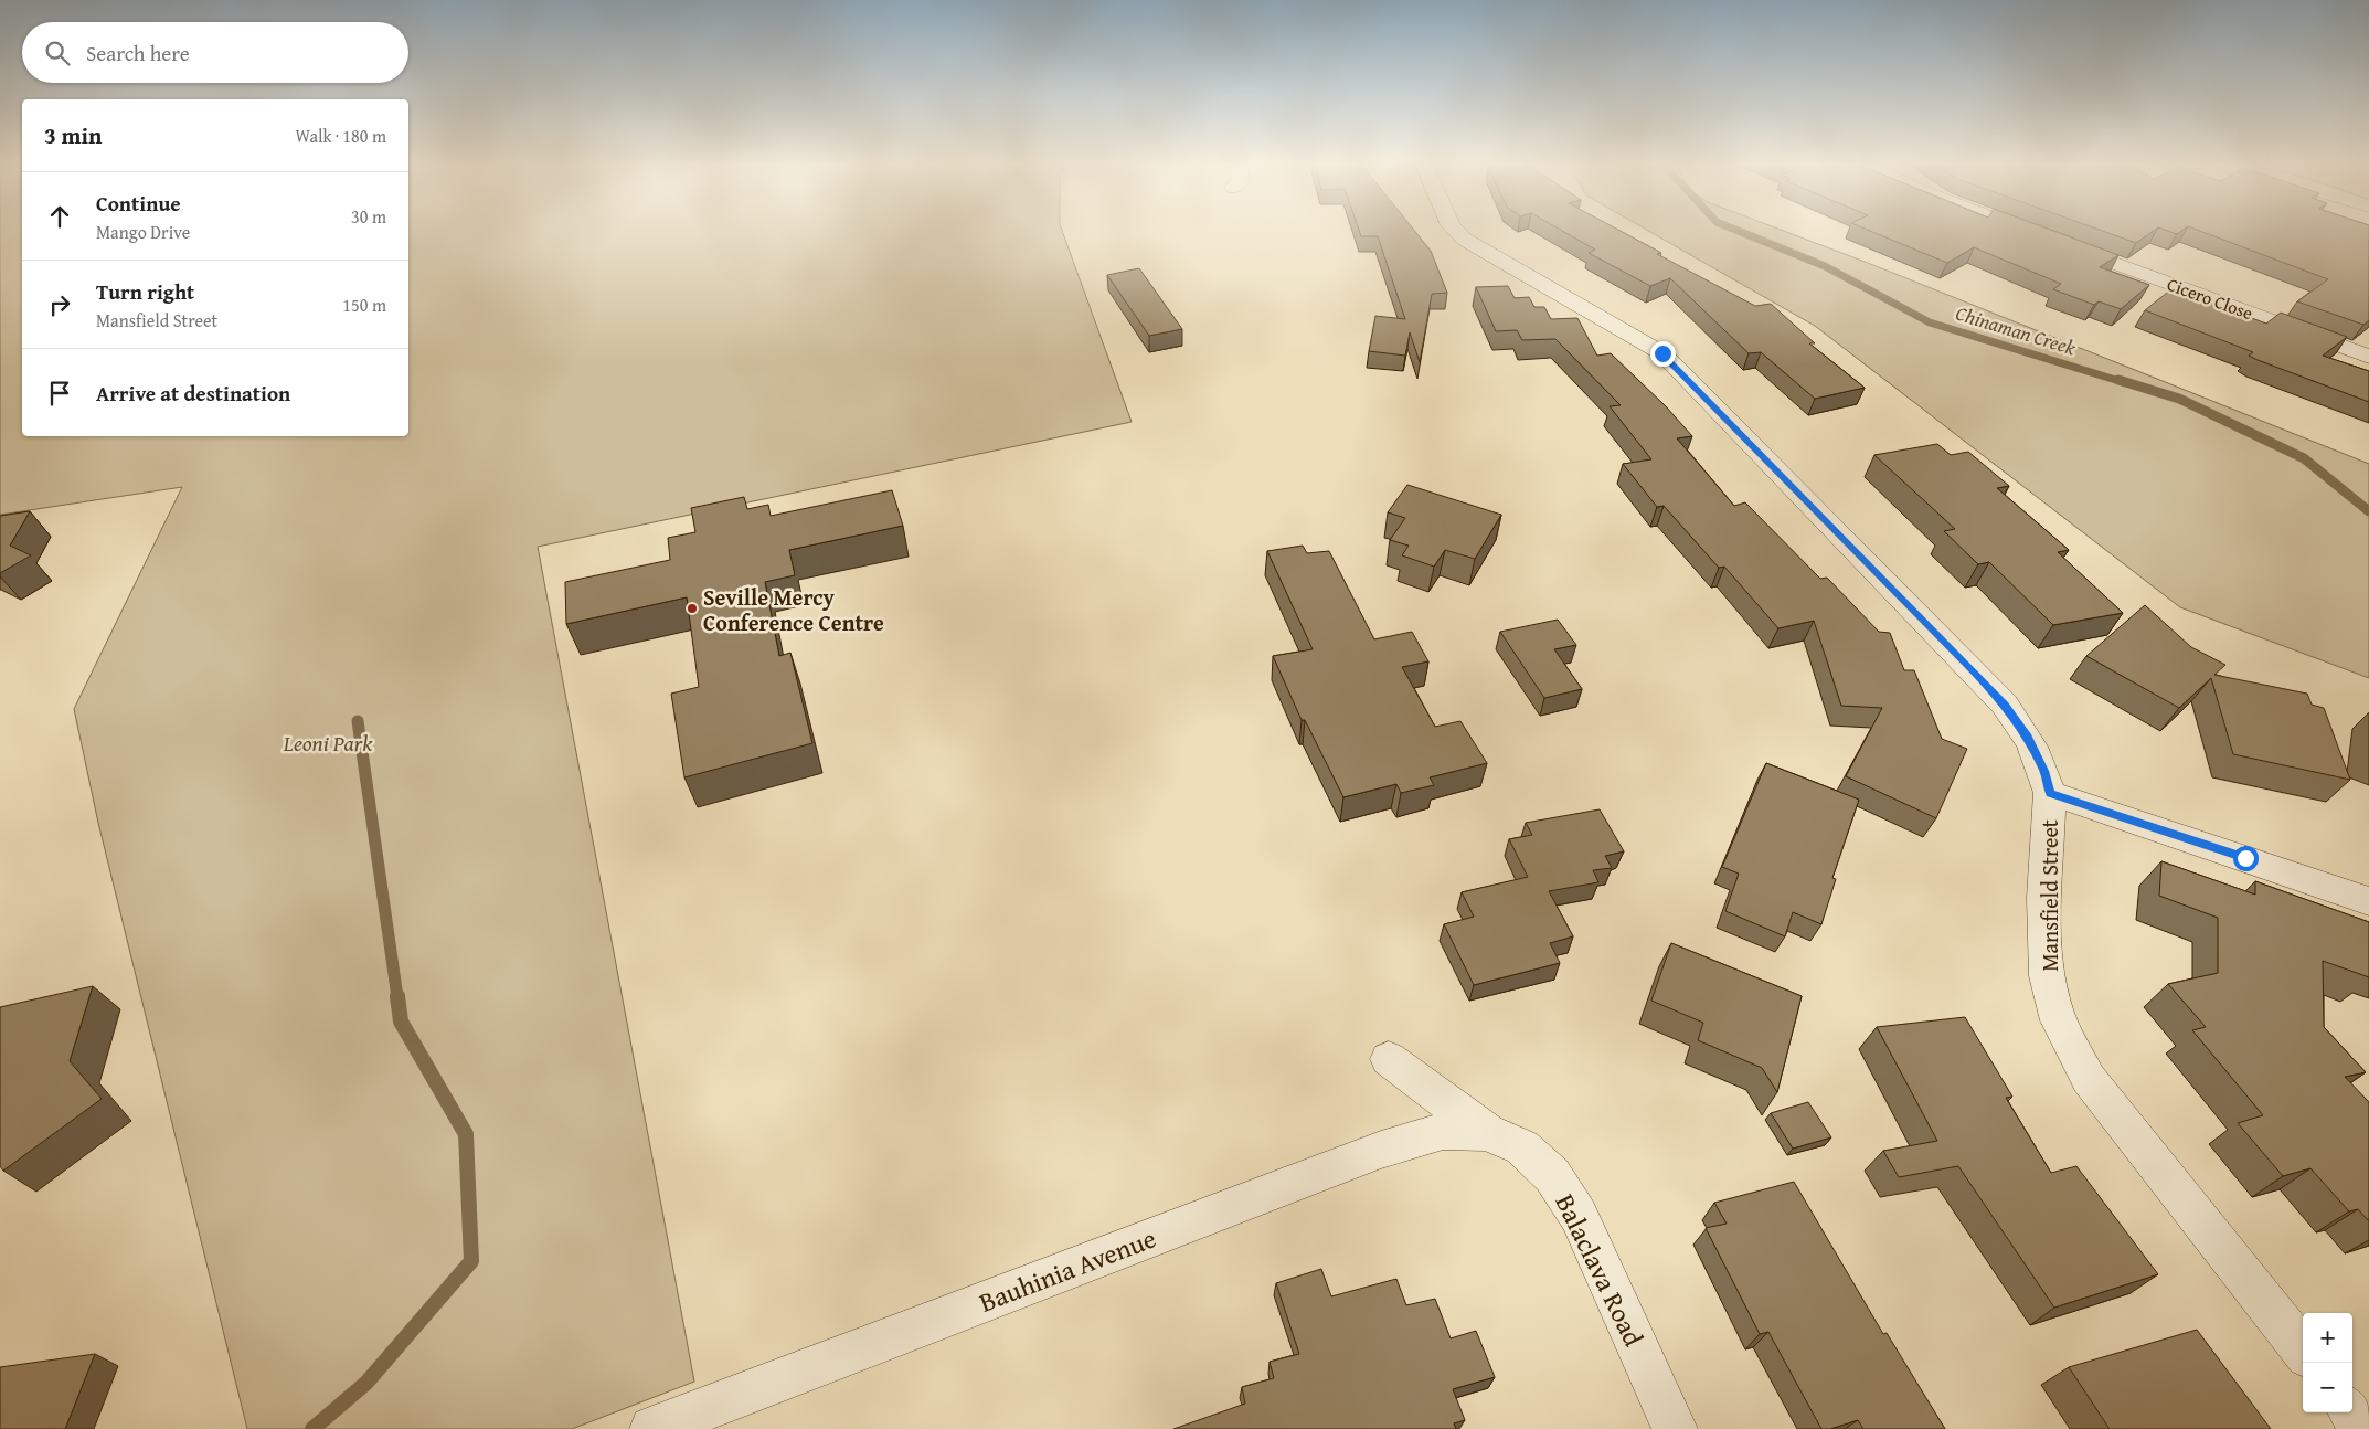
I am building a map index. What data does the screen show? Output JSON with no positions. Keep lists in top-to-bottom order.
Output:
{
  "streets": {
    "street": [
      "Cicero Close",
      "Mansfield Street",
      "Bauhinia Avenue",
      "Balaclava Road"
    ]
  },
  "crossings": [
    ["Bauhinia Avenue", "Balaclava Road"]
  ],
  "water": ["Chinaman Creek"],
  "parks": ["Leoni Park"],
  "places": ["Seville Mercy Conference Centre"],
  "page": {
    "search": "Search here",
    "heading": ["3 min", "Walk · 180 m"],
    "list": [
      ["Continue", "Mango Drive", "30 m"],
      ["Turn right", "Mansfield Street", "150 m"],
      "Arrive at destination"
    ],
    "map_buttons": ["+", "−"]
  }
}
